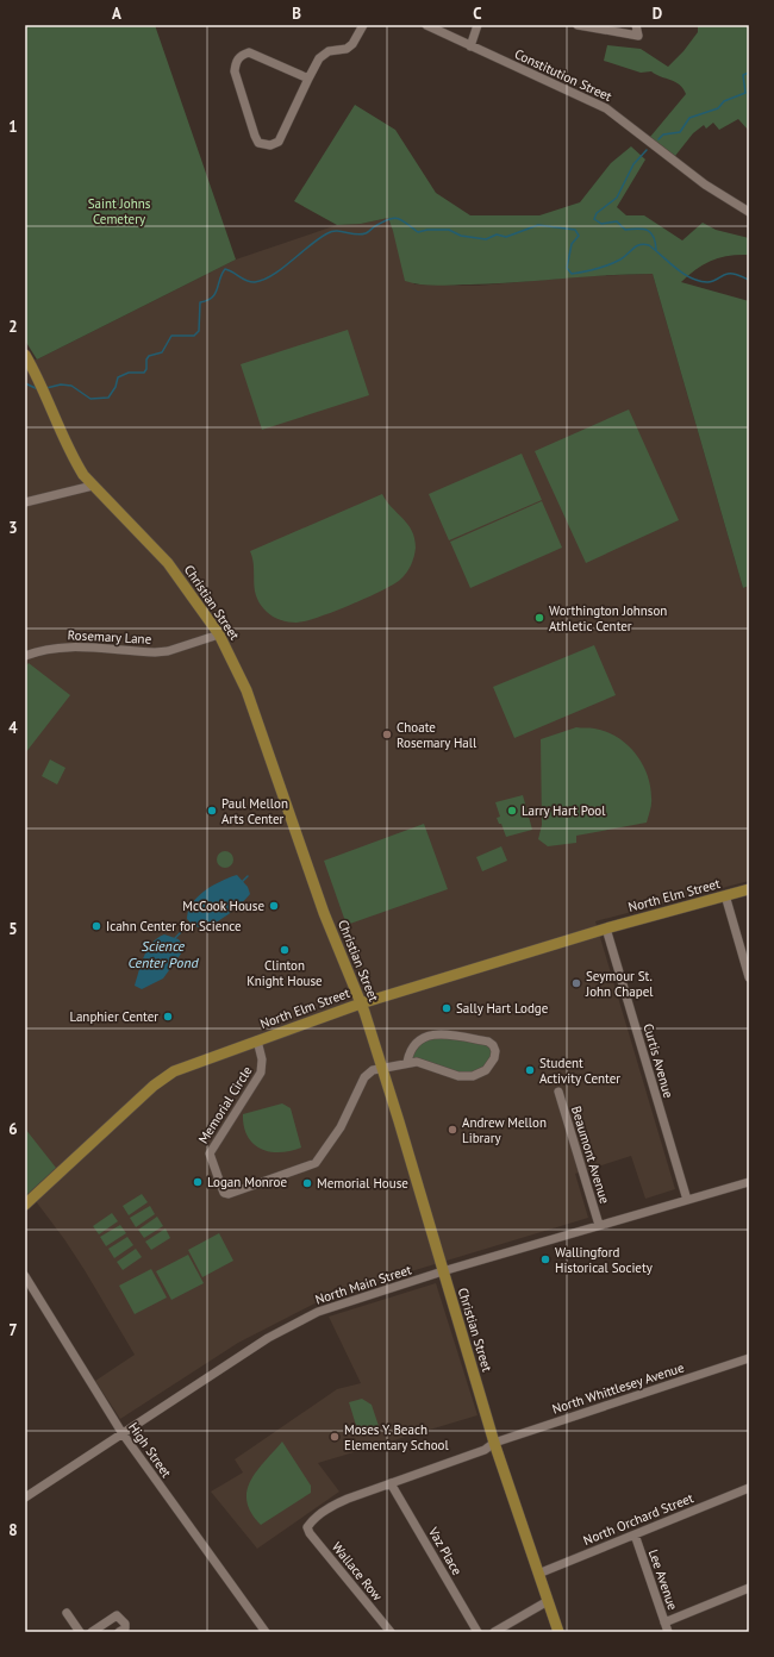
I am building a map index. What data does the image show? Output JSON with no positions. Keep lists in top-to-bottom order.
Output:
{
  "streets": {
    "main road": ["Christian Street", "North Elm Street"],
    "street": [
      "Constitution Street",
      "Rosemary Lane",
      "Curtis Avenue",
      "Memorial Circle",
      "Beaumont Avenue",
      "North Main Street",
      "North Whittlesey Avenue",
      "High Street",
      "North Orchard Street",
      "Vaz Place",
      "Wallace Row",
      "Lee Avenue"
    ]
  },
  "crossings": [
    ["Christian Street", "Rosemary Lane"],
    ["Christian Street", "North Elm Street"],
    ["Christian Street", "Memorial Circle"],
    ["Christian Street", "North Main Street"],
    ["Christian Street", "North Whittlesey Avenue"],
    ["Christian Street", "North Orchard Street"],
    ["North Elm Street", "Curtis Avenue"],
    ["North Elm Street", "Memorial Circle"],
    ["Curtis Avenue", "North Main Street"],
    ["Beaumont Avenue", "North Main Street"],
    ["North Main Street", "High Street"],
    ["North Whittlesey Avenue", "Vaz Place"],
    ["North Whittlesey Avenue", "Wallace Row"],
    ["North Orchard Street", "Lee Avenue"]
  ],
  "water": ["Science Center Pond"],
  "parks": ["Saint Johns Cemetery"],
  "places": [
    "Worthington Johnson Athletic Center",
    "Choate Rosemary Hall",
    "Paul Mellon Arts Center",
    "Larry Hart Pool",
    "McCook House",
    "Icahn Center for Science",
    "Clinton Knight House",
    "Seymour St. John Chapel",
    "Sally Hart Lodge",
    "Lanphier Center",
    "Student Activity Center",
    "Andrew Mellon Library",
    "Logan Monroe",
    "Memorial House",
    "Wallingford Historical Society",
    "Moses Y. Beach Elementary School"
  ],
  "grid": {
    "columns": [
      "A",
      "B",
      "C",
      "D"
    ],
    "rows": [
      "1",
      "2",
      "3",
      "4",
      "5",
      "6",
      "7",
      "8"
    ]
  }
}
